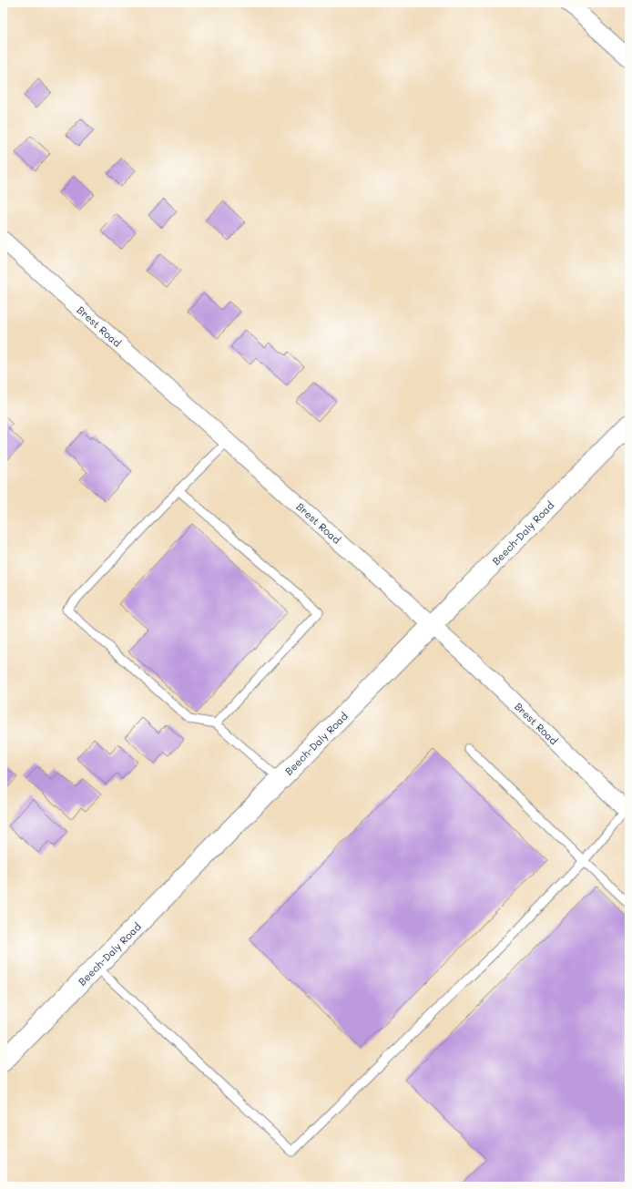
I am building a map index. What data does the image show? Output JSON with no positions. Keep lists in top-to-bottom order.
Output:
{
  "streets": {
    "street": ["Brest Road", "Beech-Daly Road"]
  },
  "crossings": [
    ["Brest Road", "Beech-Daly Road"]
  ]
}
